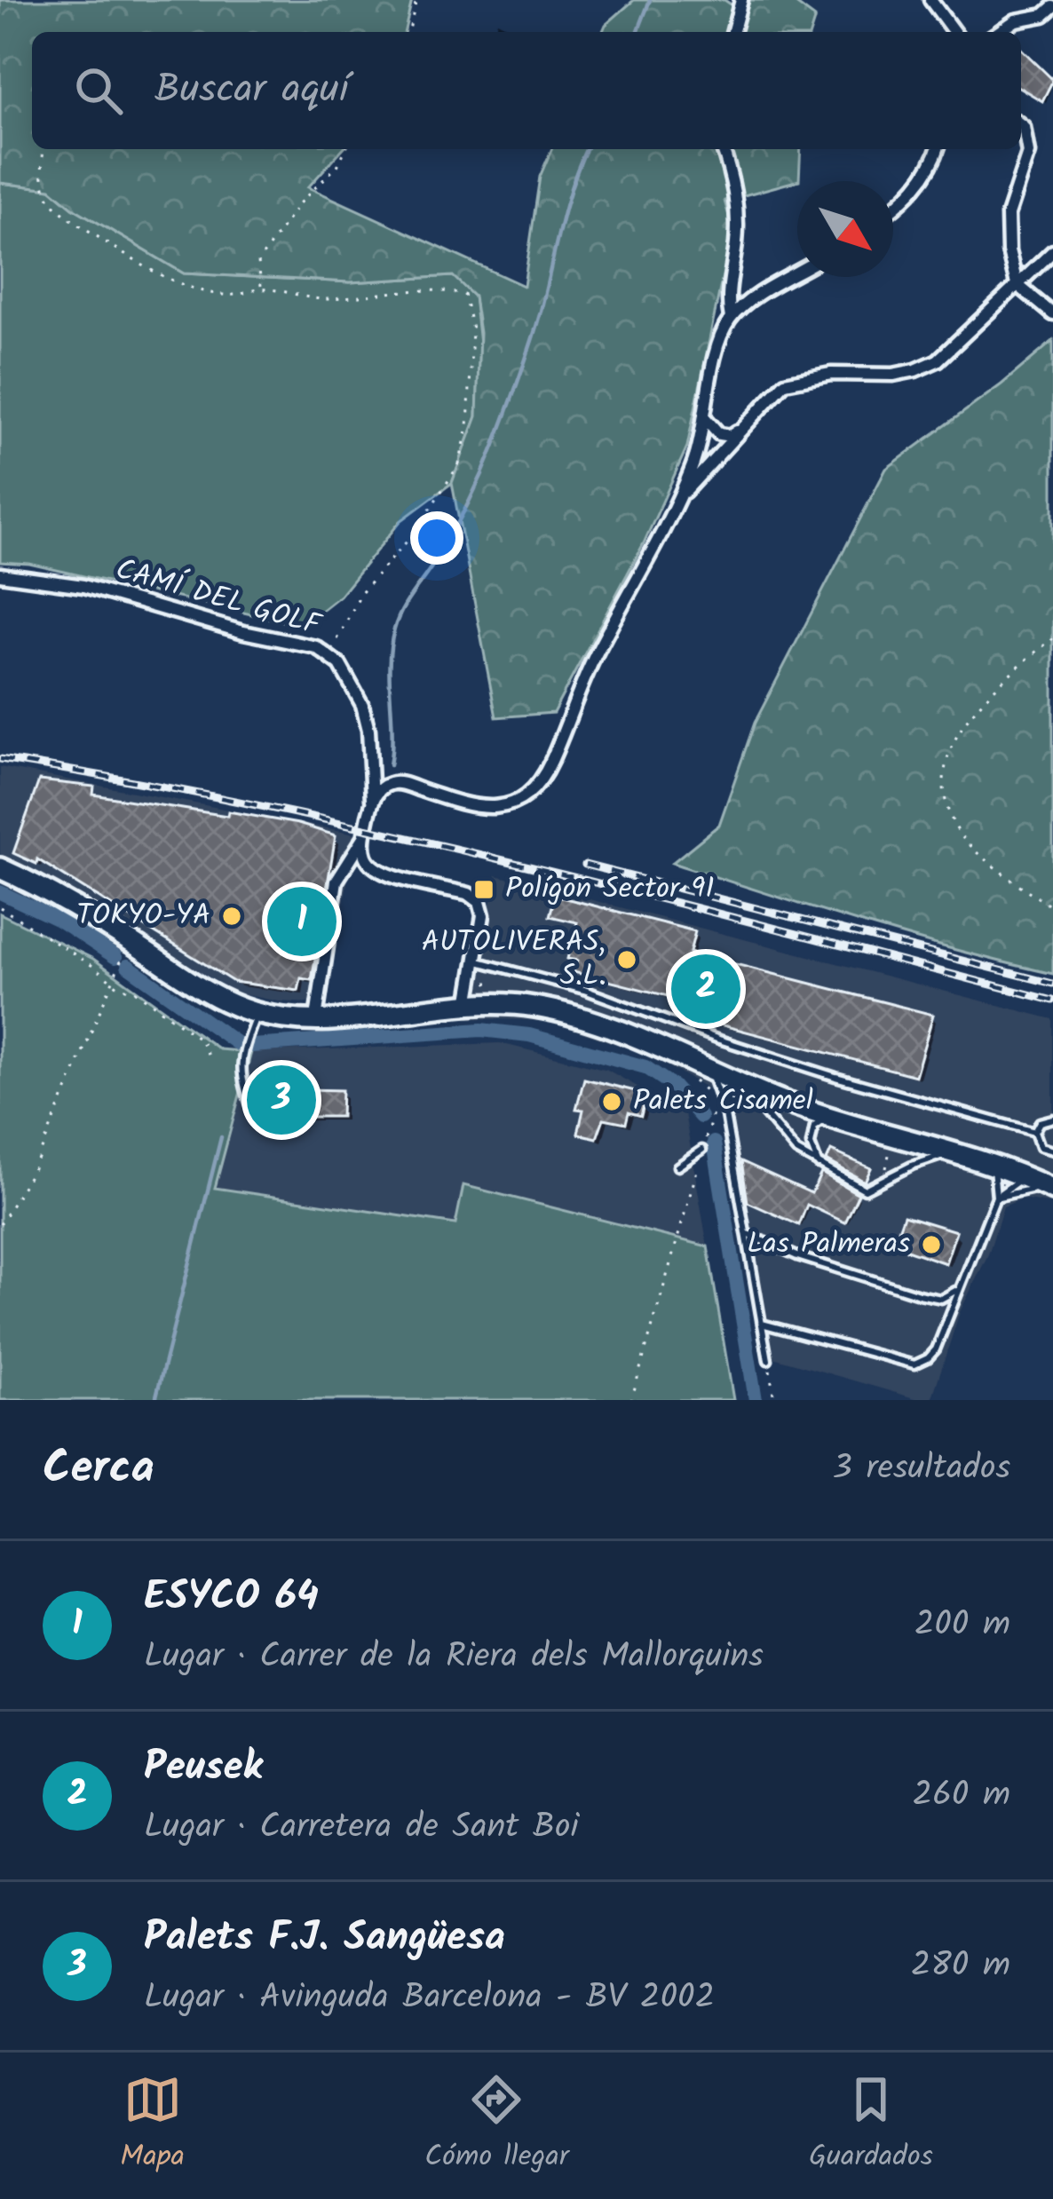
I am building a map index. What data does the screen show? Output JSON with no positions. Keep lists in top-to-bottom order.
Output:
{
  "streets": {
    "street": ["CAMÍ DEL GOLF"]
  },
  "places": {
    "transit": ["Polígon Sector 91"],
    "other": [
      "TOKYO-YA",
      "AUTOLIVERAS, S.L.",
      "Palets Cisamel",
      "Las Palmeras"
    ]
  },
  "north": "bottom right",
  "page": {
    "search": "Buscar aquí",
    "pins": ["1", "2", "3"],
    "heading": ["Cerca", "3 resultados"],
    "list": [
      {
        "mark": "1",
        "name": "ESYCO 64",
        "note": "Lugar · Carrer de la Riera dels Mallorquins",
        "value": "200 m"
      },
      {
        "mark": "2",
        "name": "Peusek",
        "note": "Lugar · Carretera de Sant Boi",
        "value": "260 m"
      },
      {
        "mark": "3",
        "name": "Palets F.J. Sangüesa",
        "note": "Lugar · Avinguda Barcelona - BV 2002",
        "value": "280 m"
      }
    ],
    "nav": ["Mapa", "Cómo llegar", "Guardados"]
  }
}
